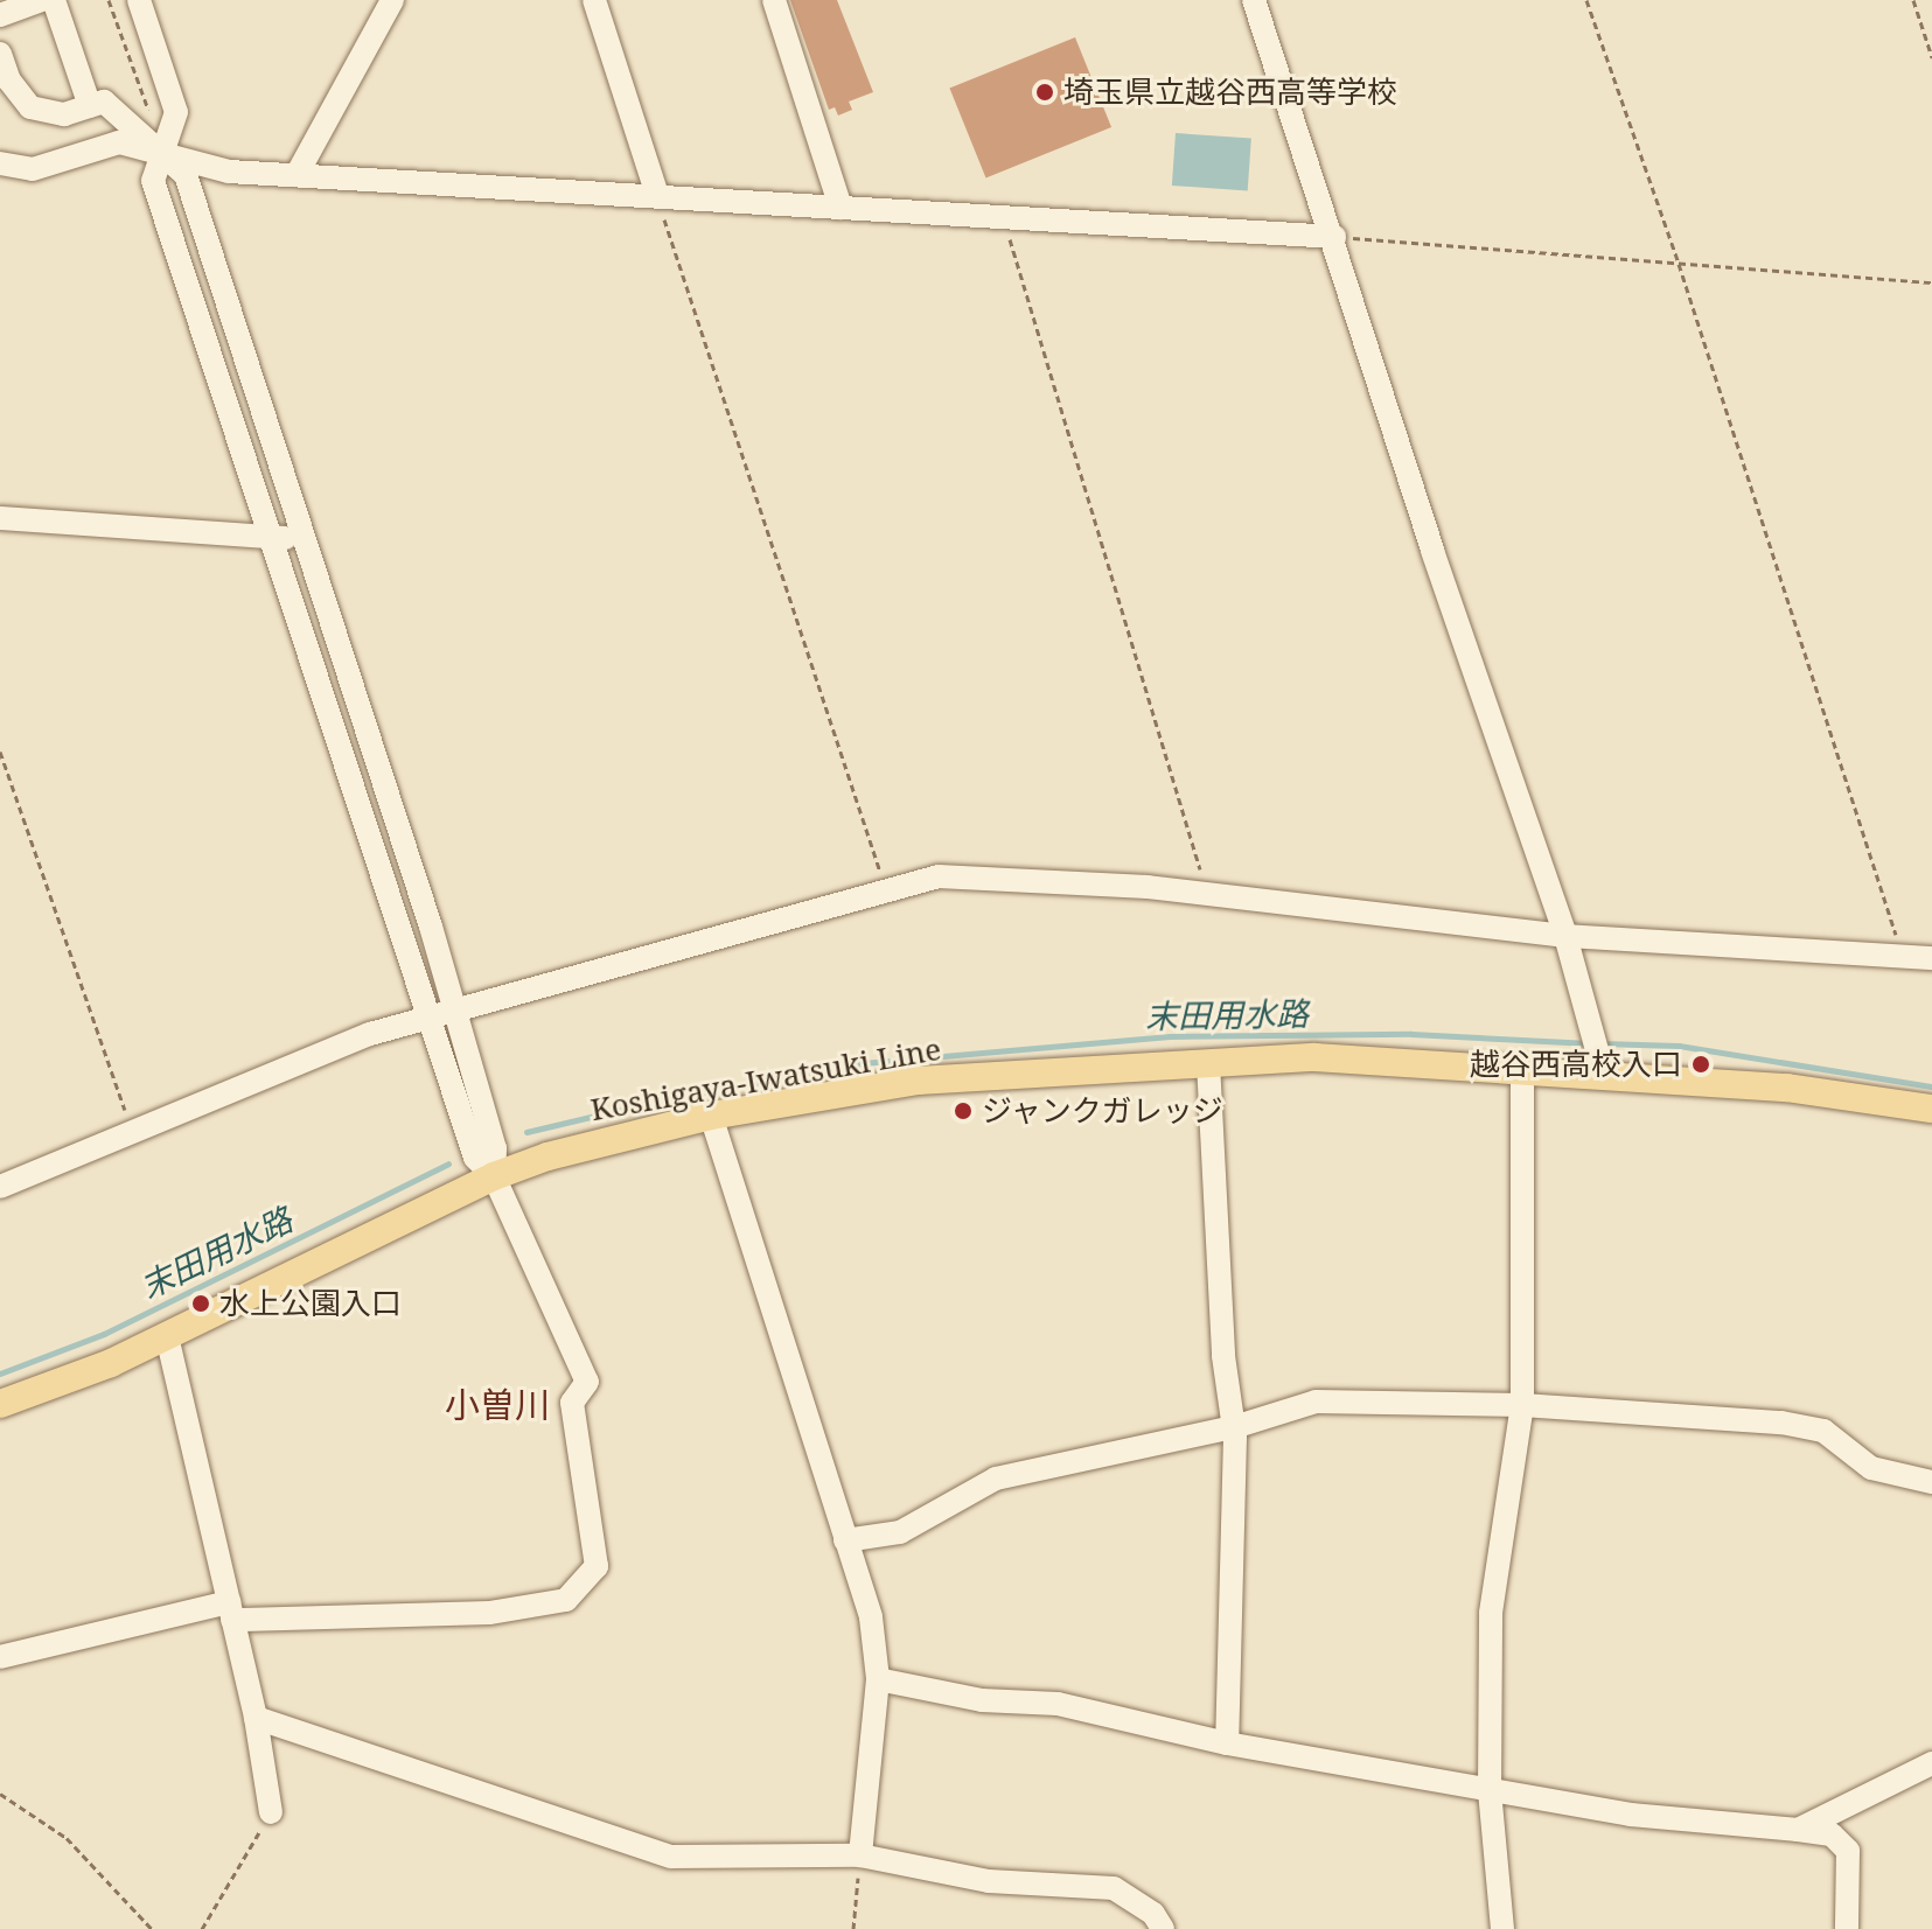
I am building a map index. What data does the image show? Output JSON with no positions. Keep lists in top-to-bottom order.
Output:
{
  "streets": {
    "main road": ["Koshigaya-Iwatsuki Line"]
  },
  "districts": ["小曽川"],
  "water": ["末田用水路"],
  "places": [
    "埼玉県立越谷西高等学校",
    "越谷西高校入口",
    "ジャンクガレッジ",
    "水上公園入口"
  ]
}
